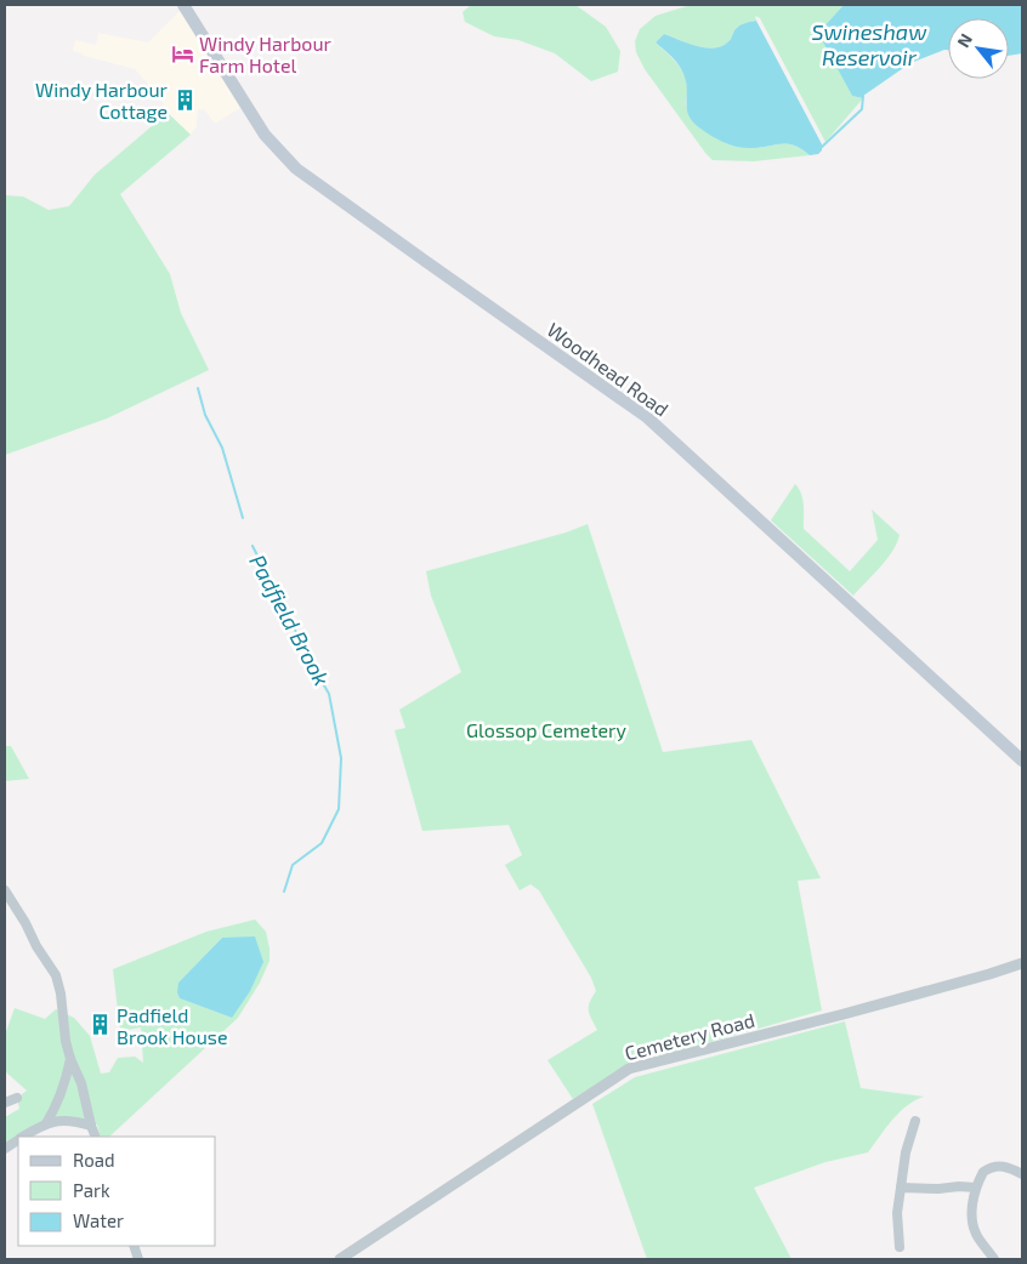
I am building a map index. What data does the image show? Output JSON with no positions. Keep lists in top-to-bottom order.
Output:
{
  "streets": {
    "main road": ["Woodhead Road"],
    "street": ["Cemetery Road"]
  },
  "water": ["Swineshaw Reservoir", "Padfield Brook"],
  "parks": ["Glossop Cemetery"],
  "places": {
    "hotel": ["Windy Harbour Farm Hotel"],
    "building": ["Windy Harbour Cottage", "Padfield Brook House"]
  },
  "legend": ["Road", "Park", "Water"],
  "north": "top left"
}
